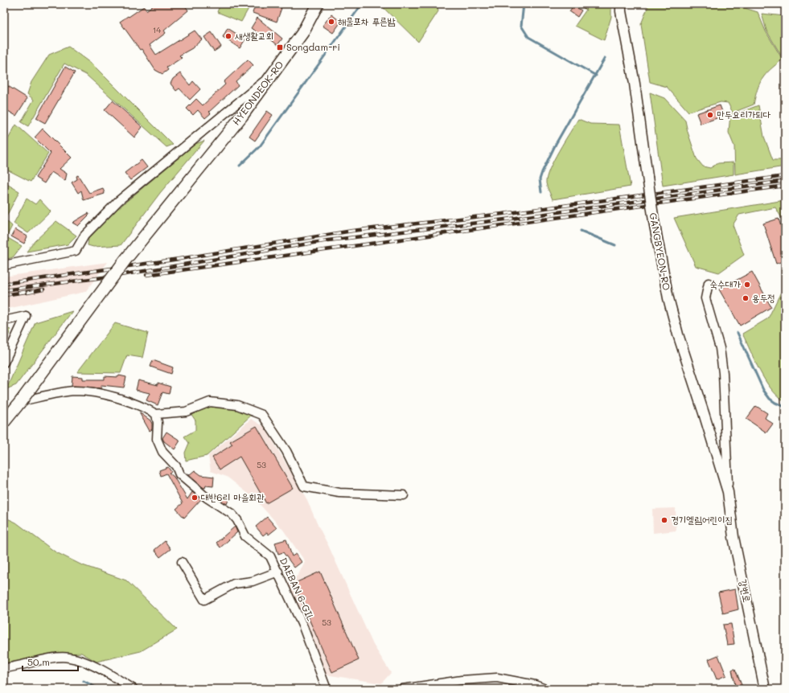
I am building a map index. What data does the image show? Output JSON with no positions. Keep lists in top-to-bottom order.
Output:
{
  "streets": {
    "main road": ["HYEONDEOK-RO"],
    "street": ["GANGBYEON-RO", "DAEBAN 6-GIL", "강변로"]
  },
  "crossings": [
    ["GANGBYEON-RO", "강변로"]
  ],
  "places": {
    "other": [
      "해물포차 푸른밤",
      "새생활교회",
      "만두요리가되다",
      "숙수대가",
      "용두정",
      "대반6리 마을회관",
      "경기엘림어린이집"
    ],
    "transit": ["Songdam-ri"]
  },
  "house_numbers": ["14", "53", "53"],
  "scale_bar": "50 m"
}
